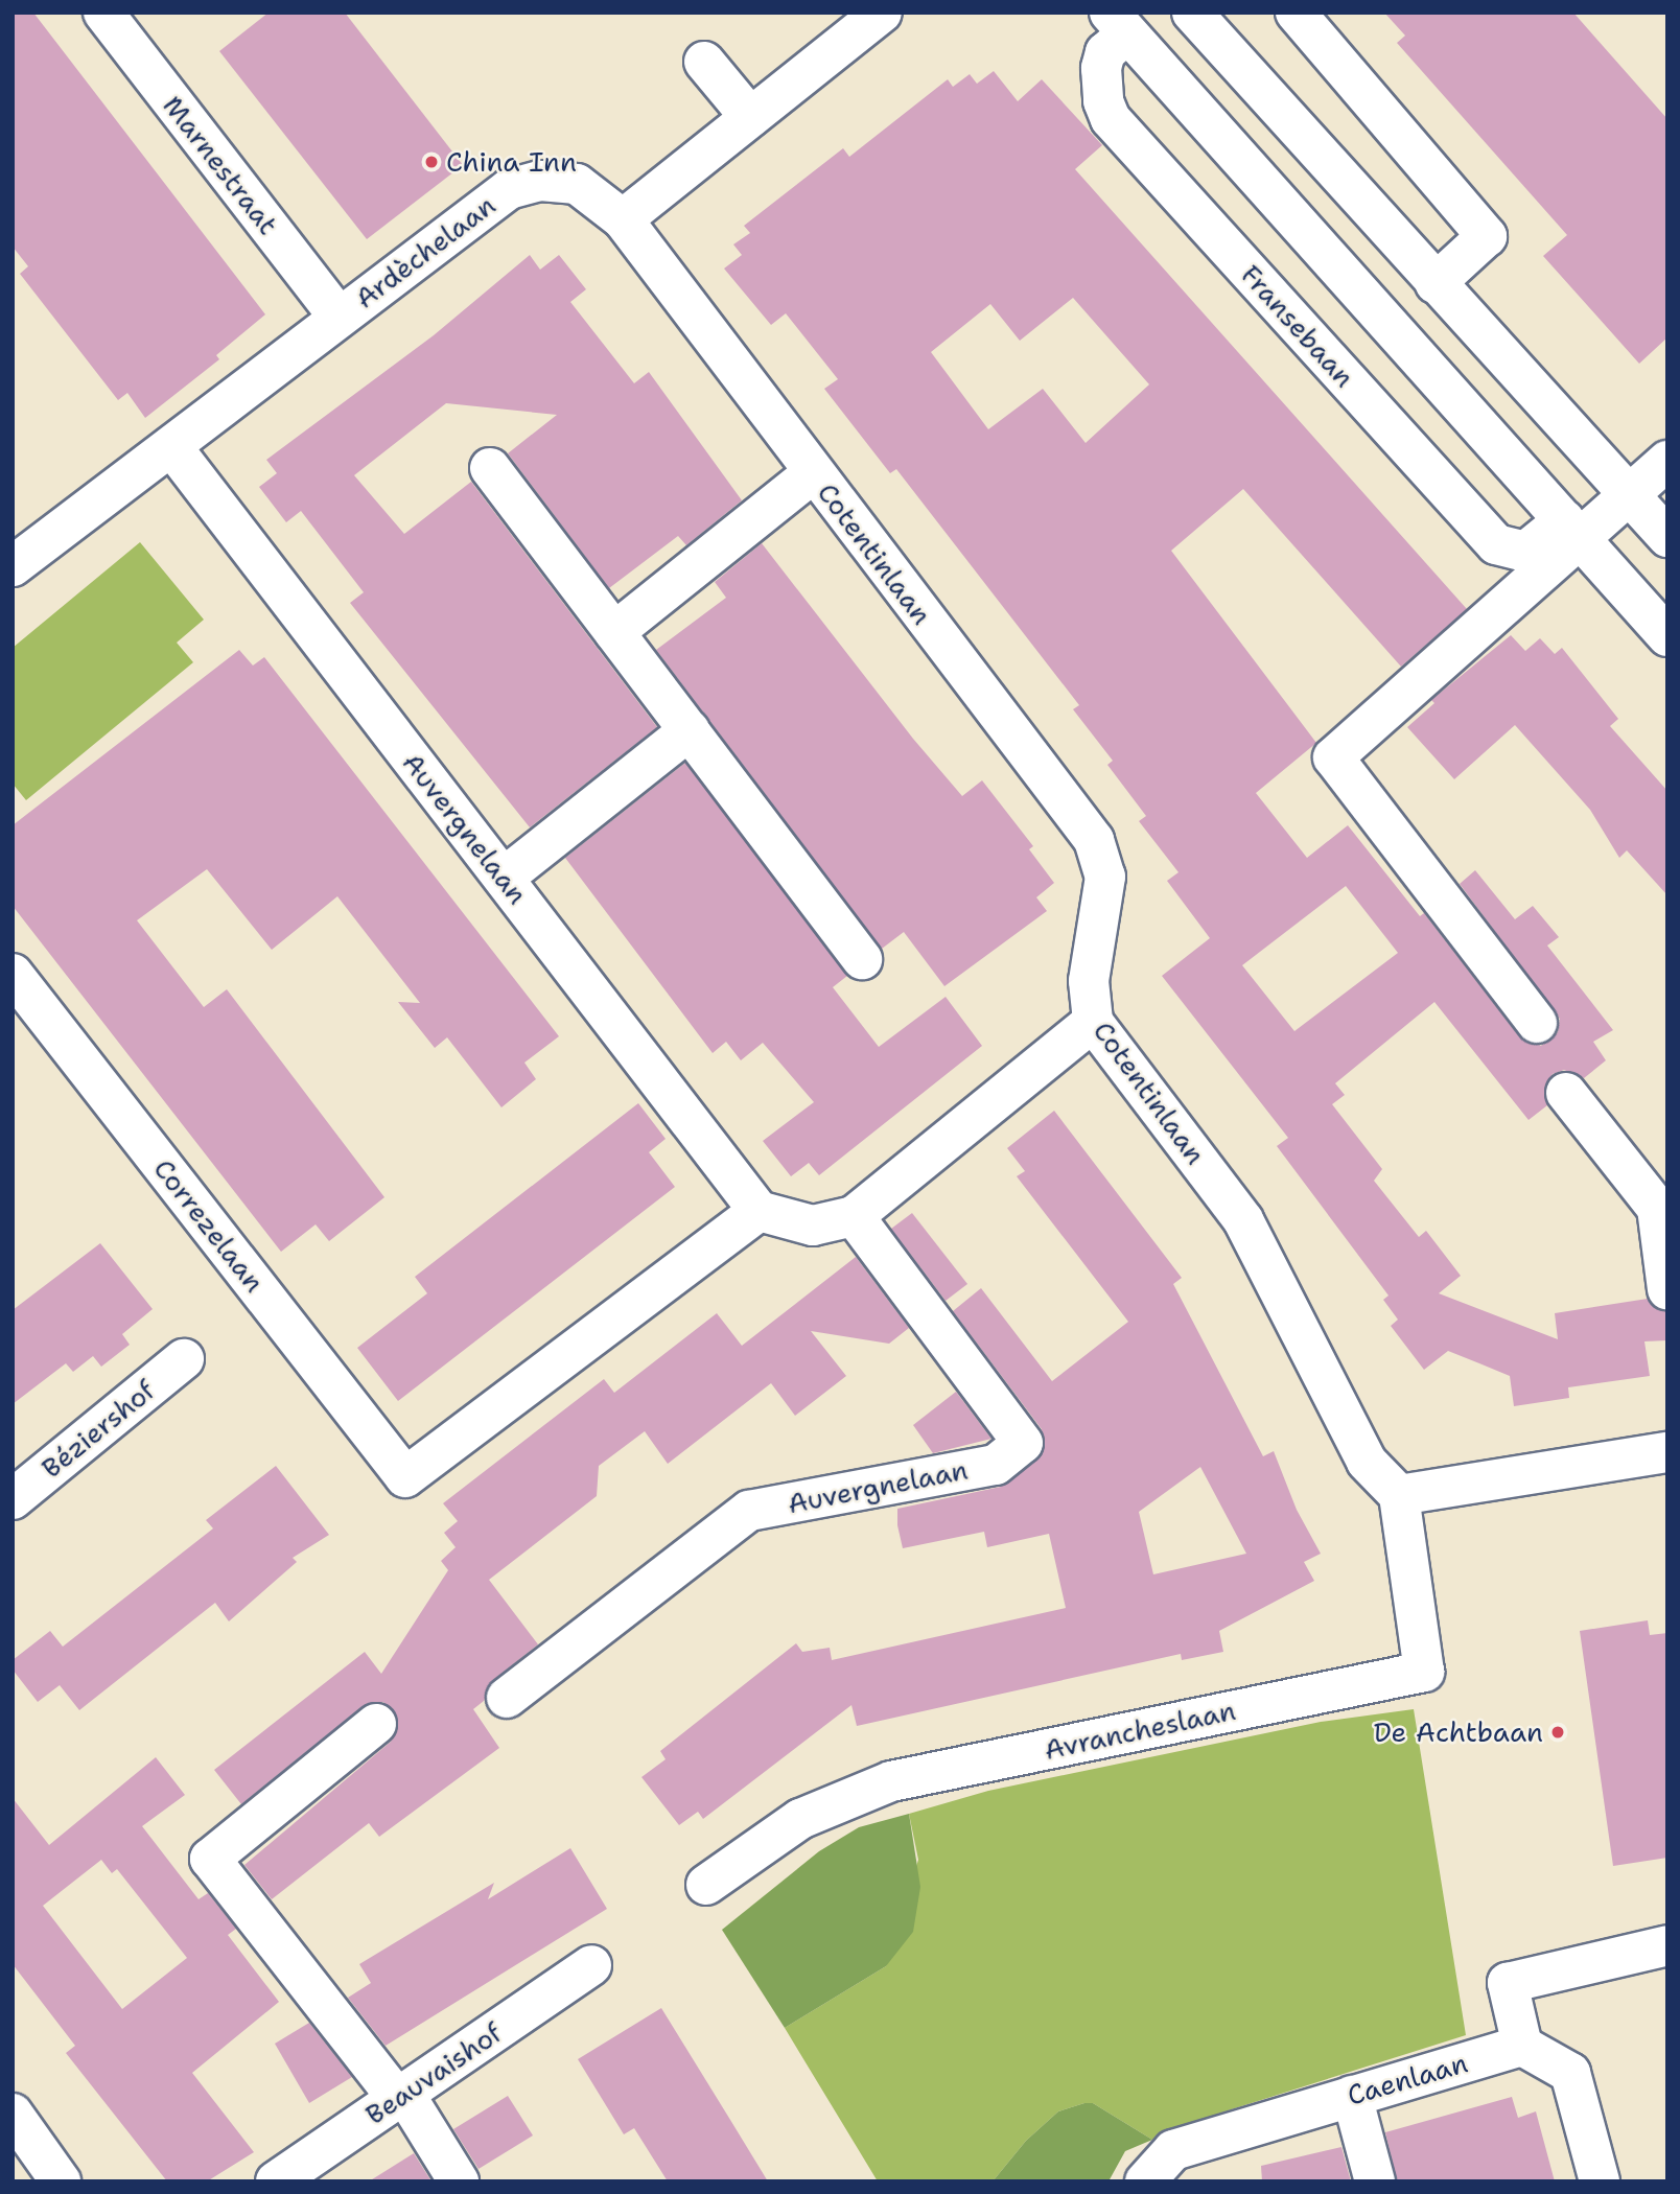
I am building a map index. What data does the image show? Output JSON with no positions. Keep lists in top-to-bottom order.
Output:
{
  "streets": {
    "street": [
      "Marnestraat",
      "Ardèchelaan",
      "Fransebaan",
      "Cotentinlaan",
      "Auvergnelaan",
      "Correzelaan",
      "Béziershof",
      "Avrancheslaan",
      "Beauvaishof",
      "Caenlaan"
    ]
  },
  "crossings": [
    ["Marnestraat", "Ardèchelaan"],
    ["Ardèchelaan", "Cotentinlaan"],
    ["Ardèchelaan", "Auvergnelaan"],
    ["Cotentinlaan", "Avrancheslaan"],
    ["Auvergnelaan", "Correzelaan"]
  ],
  "places": ["China Inn", "De Achtbaan"]
}
